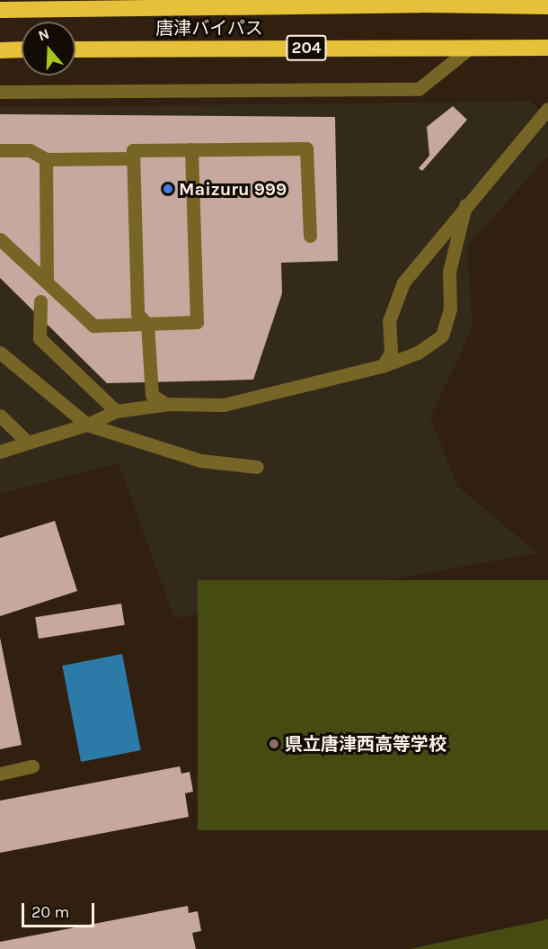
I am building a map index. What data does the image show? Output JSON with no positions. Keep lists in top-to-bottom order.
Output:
{
  "streets": {
    "highway": ["唐津バイパス", "204"]
  },
  "places": ["Maizuru 999", "県立唐津西高等学校"],
  "scale_bar": "20 m",
  "north": "top"
}
